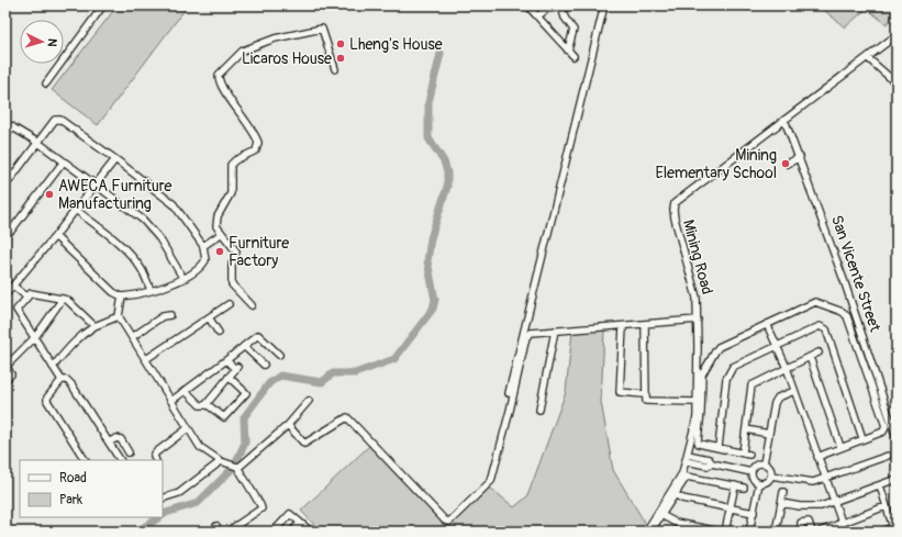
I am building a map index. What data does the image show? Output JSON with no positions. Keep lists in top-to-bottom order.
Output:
{
  "streets": {
    "street": ["Mining Road", "San Vicente Street"]
  },
  "crossings": [
    ["Mining Road", "San Vicente Street"]
  ],
  "places": [
    "Lheng's House",
    "Licaros House",
    "Mining Elementary School",
    "AWECA Furniture Manufacturing",
    "Furniture Factory"
  ],
  "legend": ["Road", "Park"],
  "north": "right"
}
